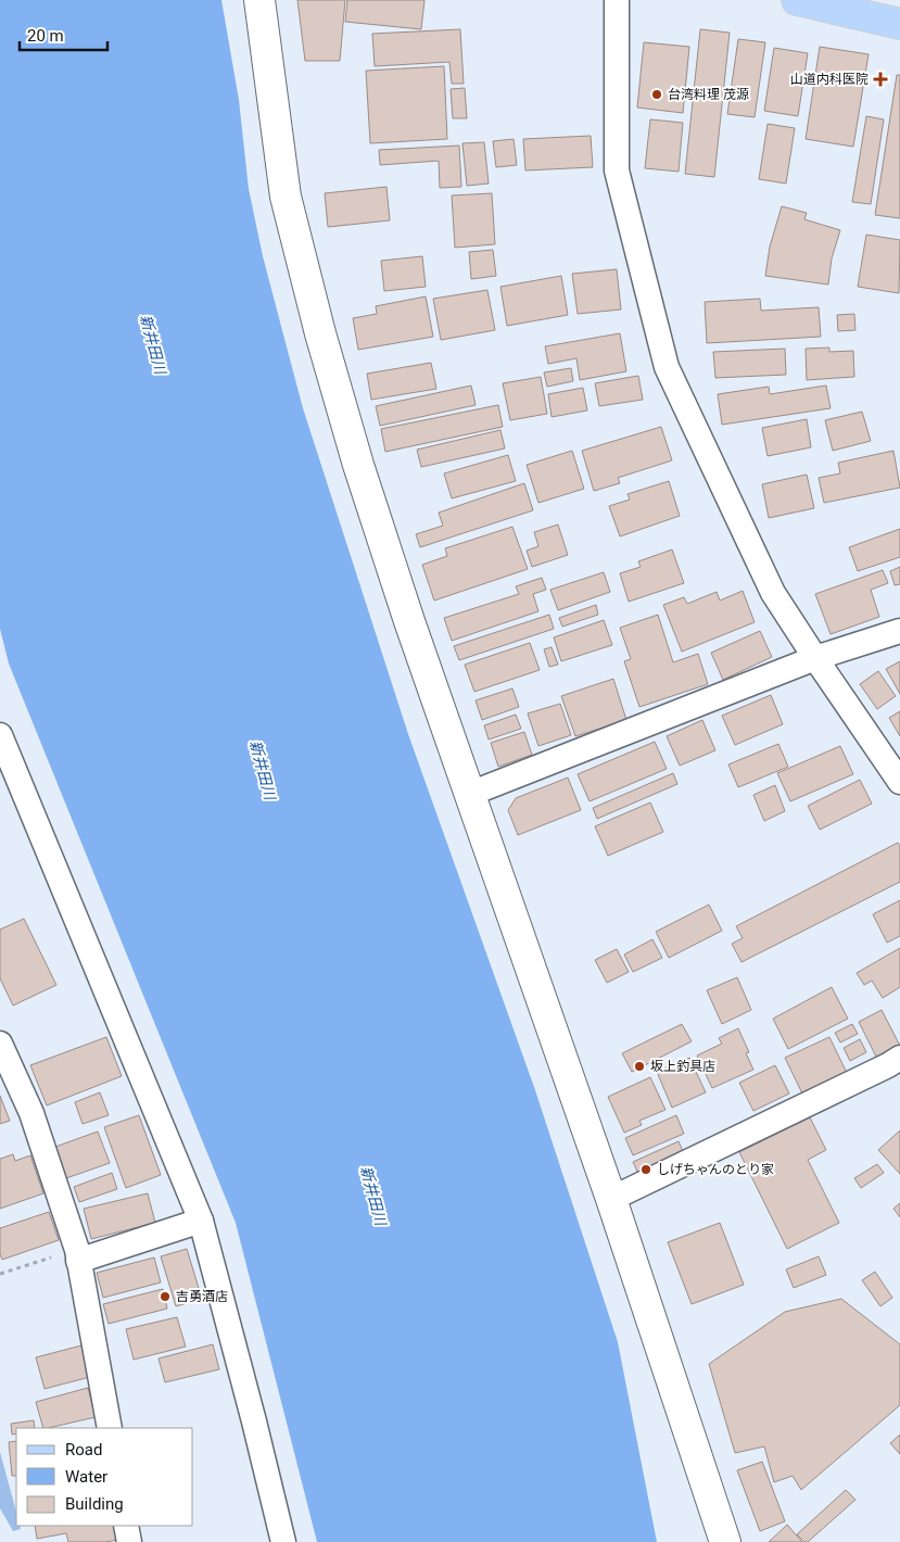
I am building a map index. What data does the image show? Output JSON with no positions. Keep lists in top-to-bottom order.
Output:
{
  "water": ["新井田川"],
  "places": {
    "health": ["山道内科医院"],
    "other": [
      "台湾料理 茂源",
      "坂上釣具店",
      "しげちゃんのとり家",
      "吉勇酒店"
    ]
  },
  "legend": ["Road", "Water", "Building"],
  "scale_bar": "20 m"
}
